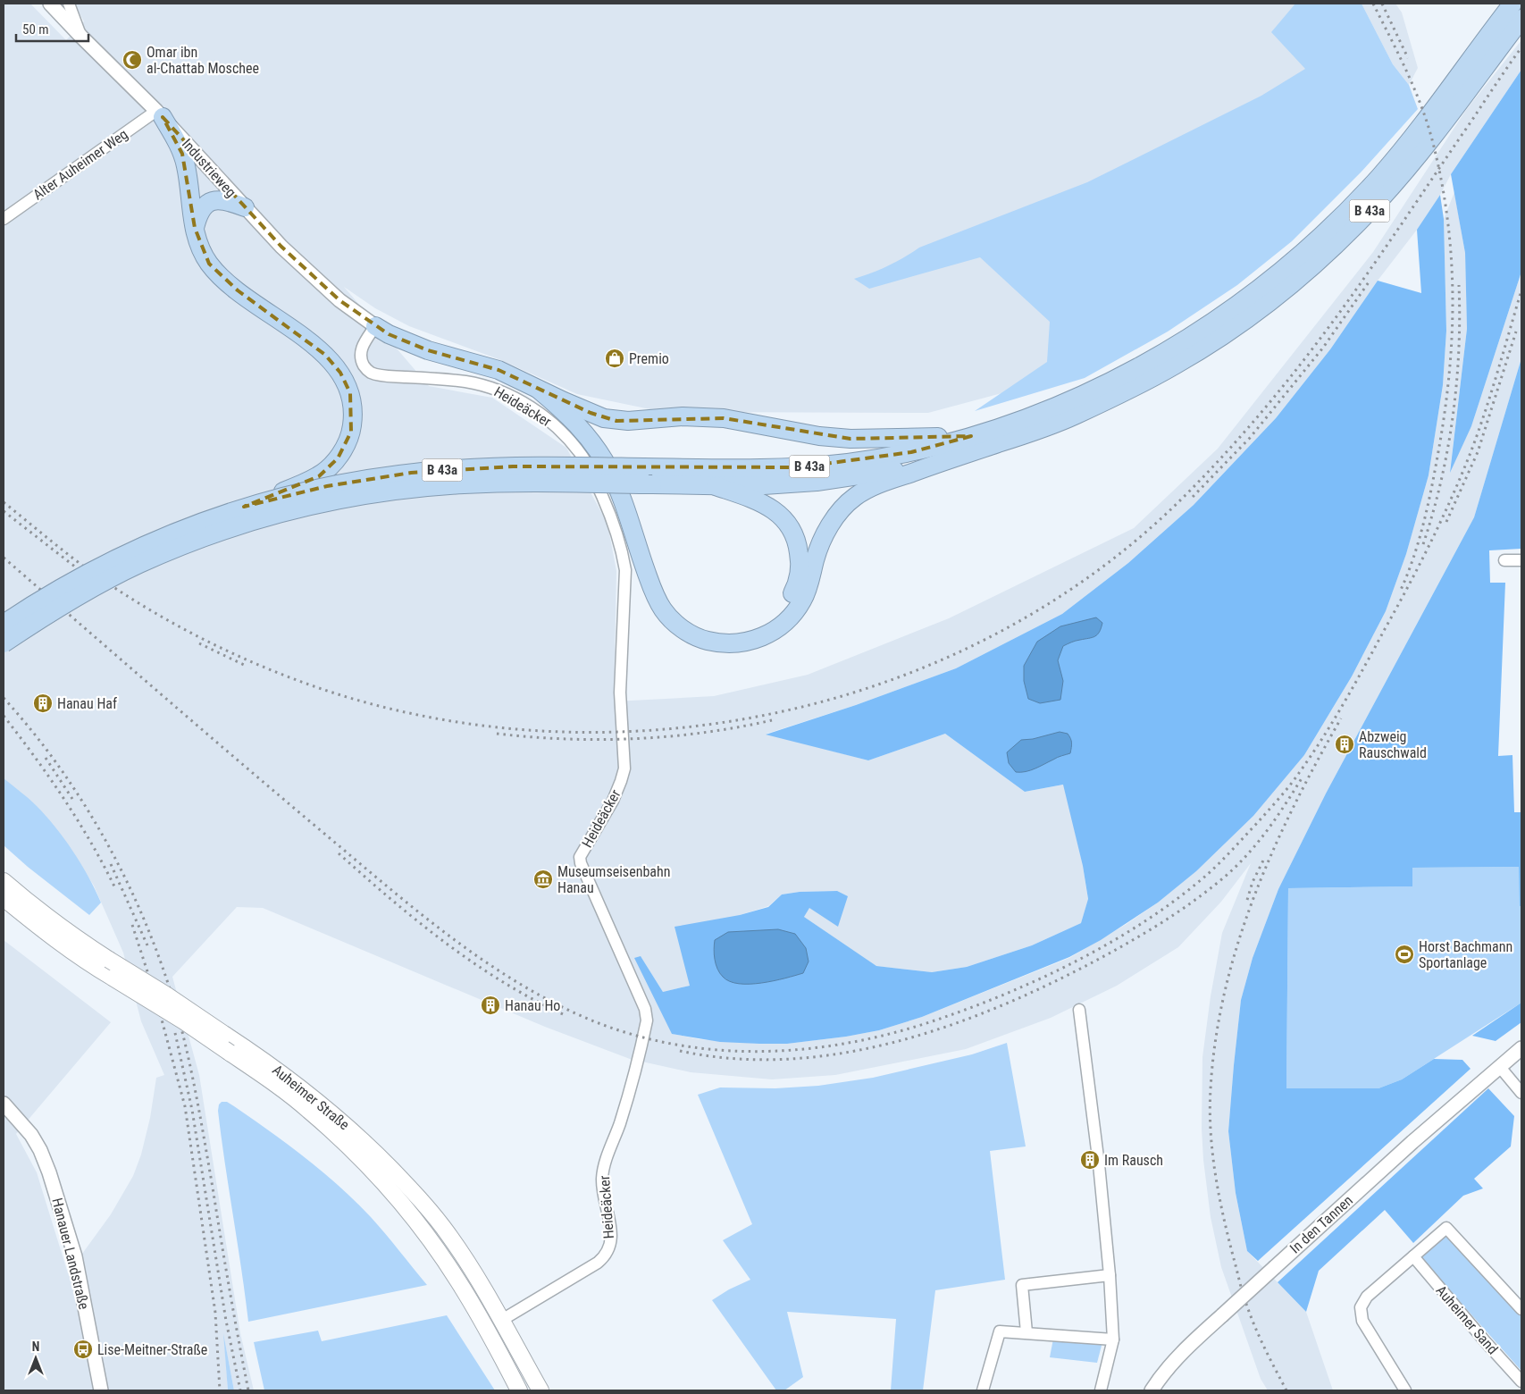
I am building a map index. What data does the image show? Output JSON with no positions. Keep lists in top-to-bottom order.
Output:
{
  "streets": {
    "highway": ["B 43a"],
    "main road": ["Auheimer Straße"],
    "street": [
      "Alter Auheimer Weg",
      "Industrieweg",
      "Heideäcker",
      "In den Tannen",
      "Hanauer Landstraße",
      "Auheimer Sand"
    ]
  },
  "crossings": [
    ["Alter Auheimer Weg", "Industrieweg"],
    ["Industrieweg", "Heideäcker"],
    ["Heideäcker", "Auheimer Straße"]
  ],
  "places": {
    "mosque": ["Omar ibn al-Chattab Moschee"],
    "shop": ["Premio"],
    "building": [
      "Hanau Haf",
      "Abzweig Rauschwald",
      "Hanau Ho",
      "Im Rausch"
    ],
    "museum": ["Museumseisenbahn Hanau"],
    "sports": ["Horst Bachmann Sportanlage"],
    "bus stop": ["Lise-Meitner-Straße"]
  },
  "scale_bar": "50 m",
  "north": "top"
}
